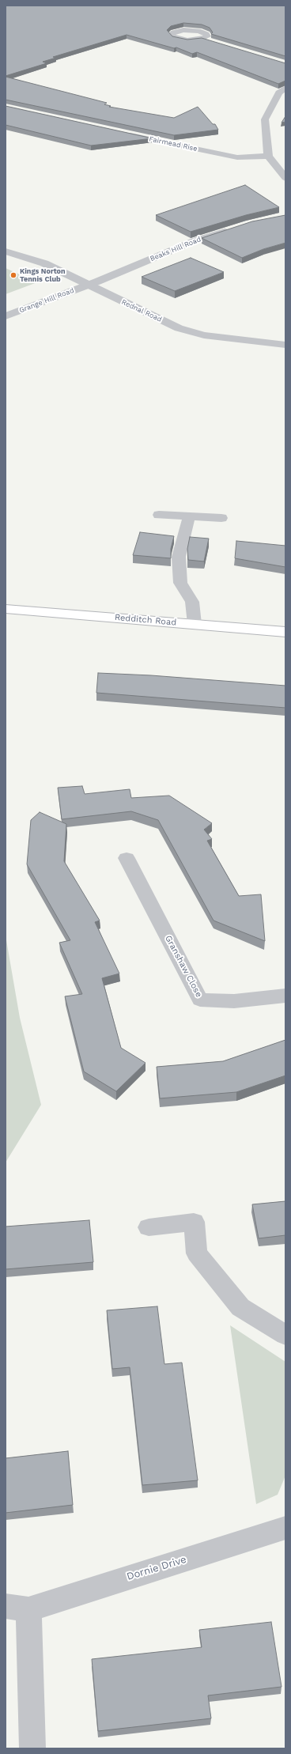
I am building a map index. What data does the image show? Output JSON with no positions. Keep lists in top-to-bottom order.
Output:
{
  "streets": {
    "highway": ["Redditch Road"],
    "street": [
      "Fairmead Rise",
      "Beaks Hill Road",
      "Grange Hill Road",
      "Rednal Road",
      "Granshaw Close",
      "Dornie Drive"
    ]
  },
  "crossings": [
    ["Beaks Hill Road", "Grange Hill Road"],
    ["Beaks Hill Road", "Rednal Road"],
    ["Grange Hill Road", "Rednal Road"]
  ],
  "places": ["Kings Norton Tennis Club"]
}
